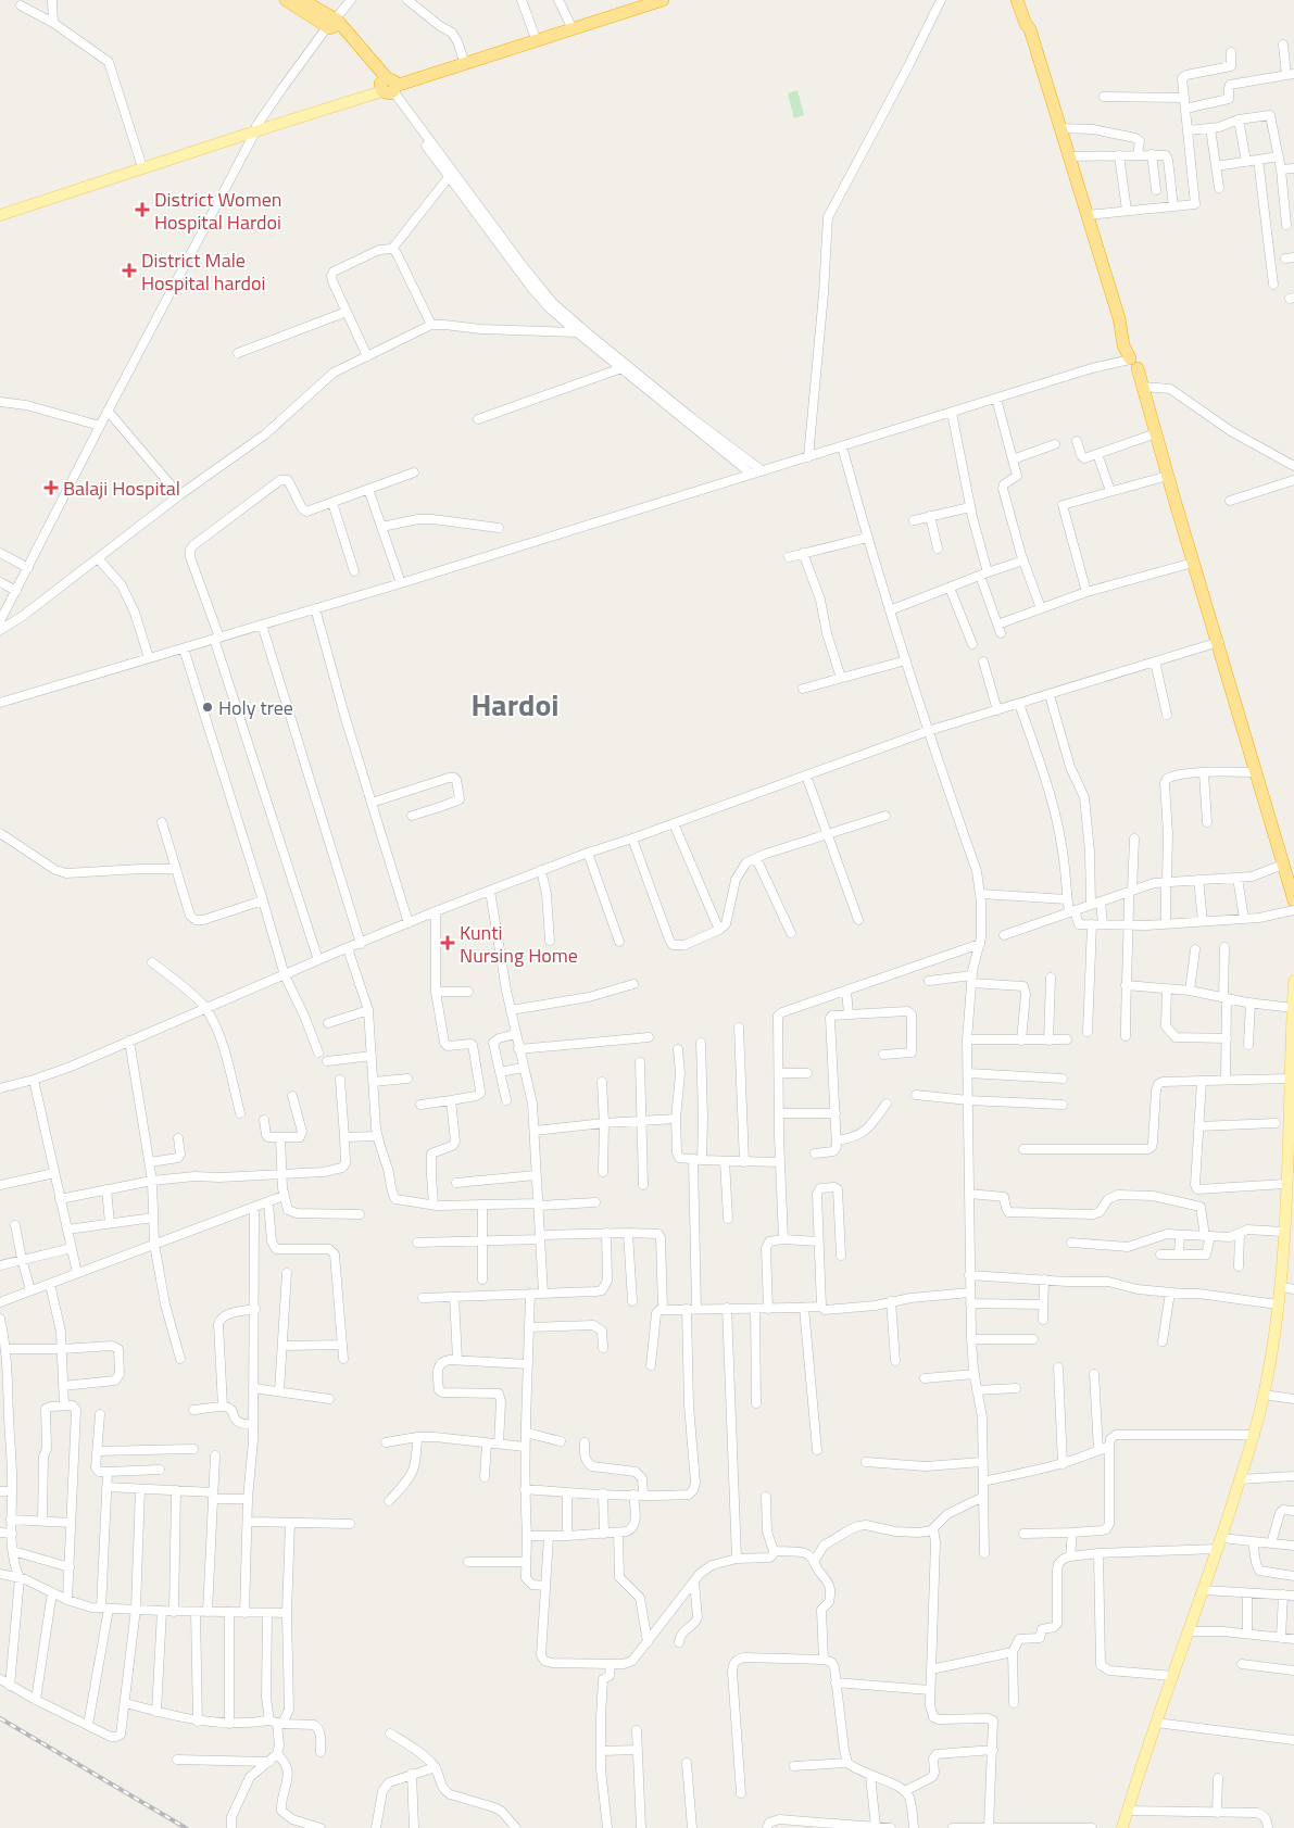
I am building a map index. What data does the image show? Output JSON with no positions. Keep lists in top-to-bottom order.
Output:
{
  "districts": ["Hardoi"],
  "places": {
    "health": [
      "District Women Hospital Hardoi",
      "District Male Hospital hardoi",
      "Balaji Hospital",
      "Kunti Nursing Home"
    ],
    "other": ["Holy tree"]
  }
}
